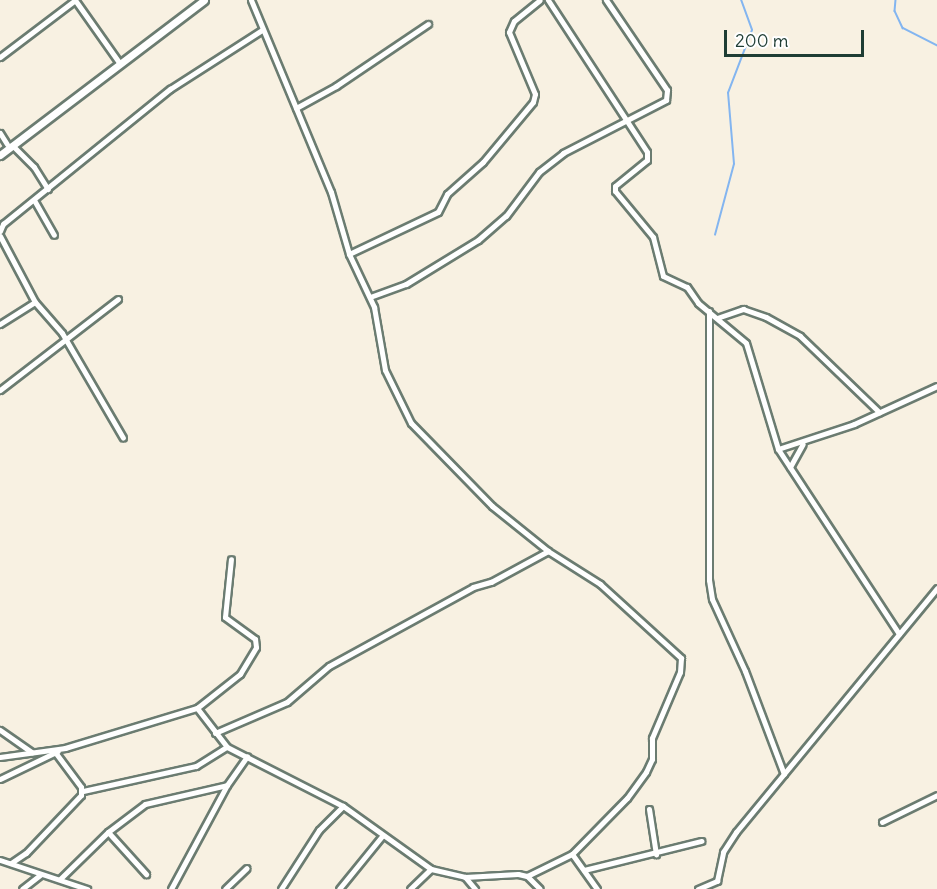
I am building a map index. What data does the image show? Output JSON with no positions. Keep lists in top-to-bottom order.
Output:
{
  "scale_bar": "200 m"
}
